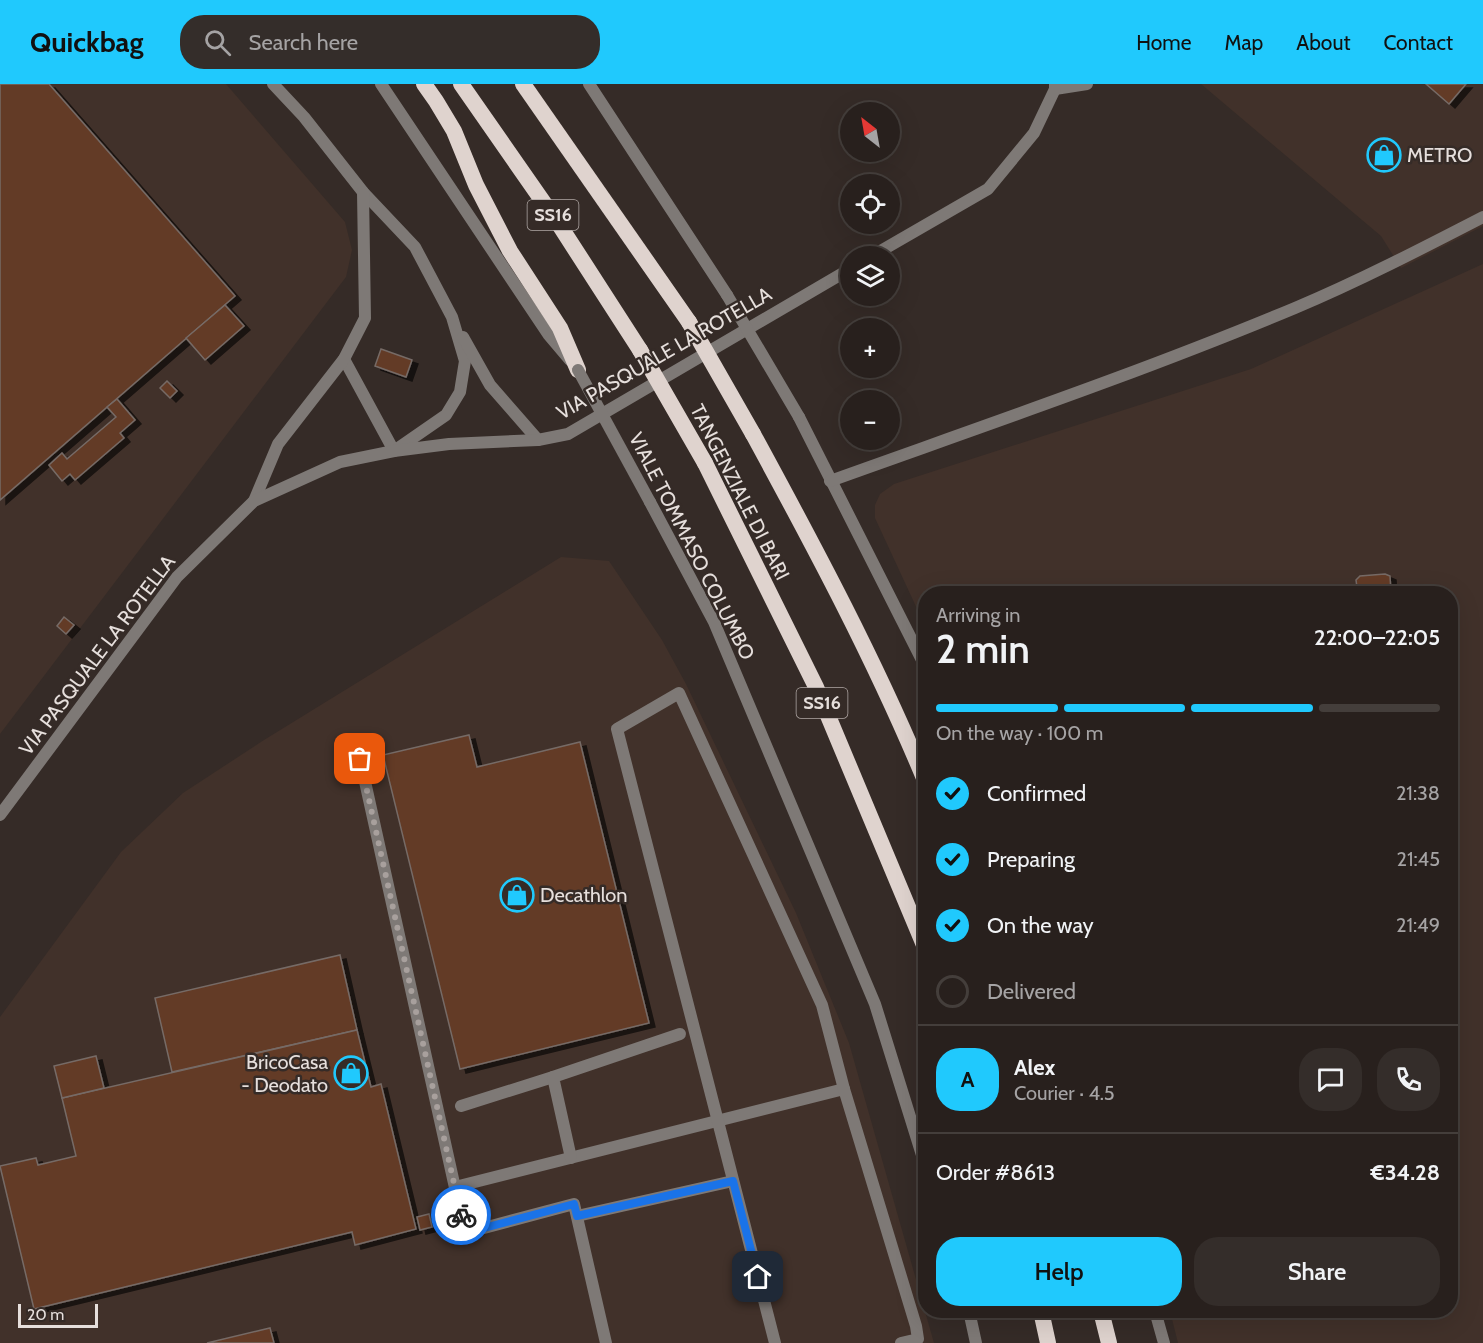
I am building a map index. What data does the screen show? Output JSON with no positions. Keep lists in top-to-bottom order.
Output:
{
  "streets": {
    "highway": ["SS16", "TANGENZIALE DI BARI"],
    "street": ["VIA PASQUALE LA ROTELLA", "VIALE TOMMASO COLUMBO"]
  },
  "places": {
    "shop": ["METRO", "Decathlon", "BricoCasa - Deodato"]
  },
  "scale_bar": "20 m",
  "north": "top left",
  "page": {
    "header": "Quickbag",
    "search": "Search here",
    "nav": [
      "Home",
      "Map",
      "About",
      "Contact"
    ],
    "map_buttons": ["+", "−"],
    "heading": ["2 min", "Arriving in", "22:00–22:05"],
    "panel": [
      "Alex",
      "Courier · 4.5",
      "Order #8613",
      "€34.28"
    ],
    "bar": "On the way · 100 m",
    "list": [
      ["Confirmed", "21:38"],
      ["Preparing", "21:45"],
      ["On the way", "21:49"],
      "Delivered"
    ],
    "round": "A",
    "buttons": ["Help", "Share"],
    "scale": "20 m"
  }
}
